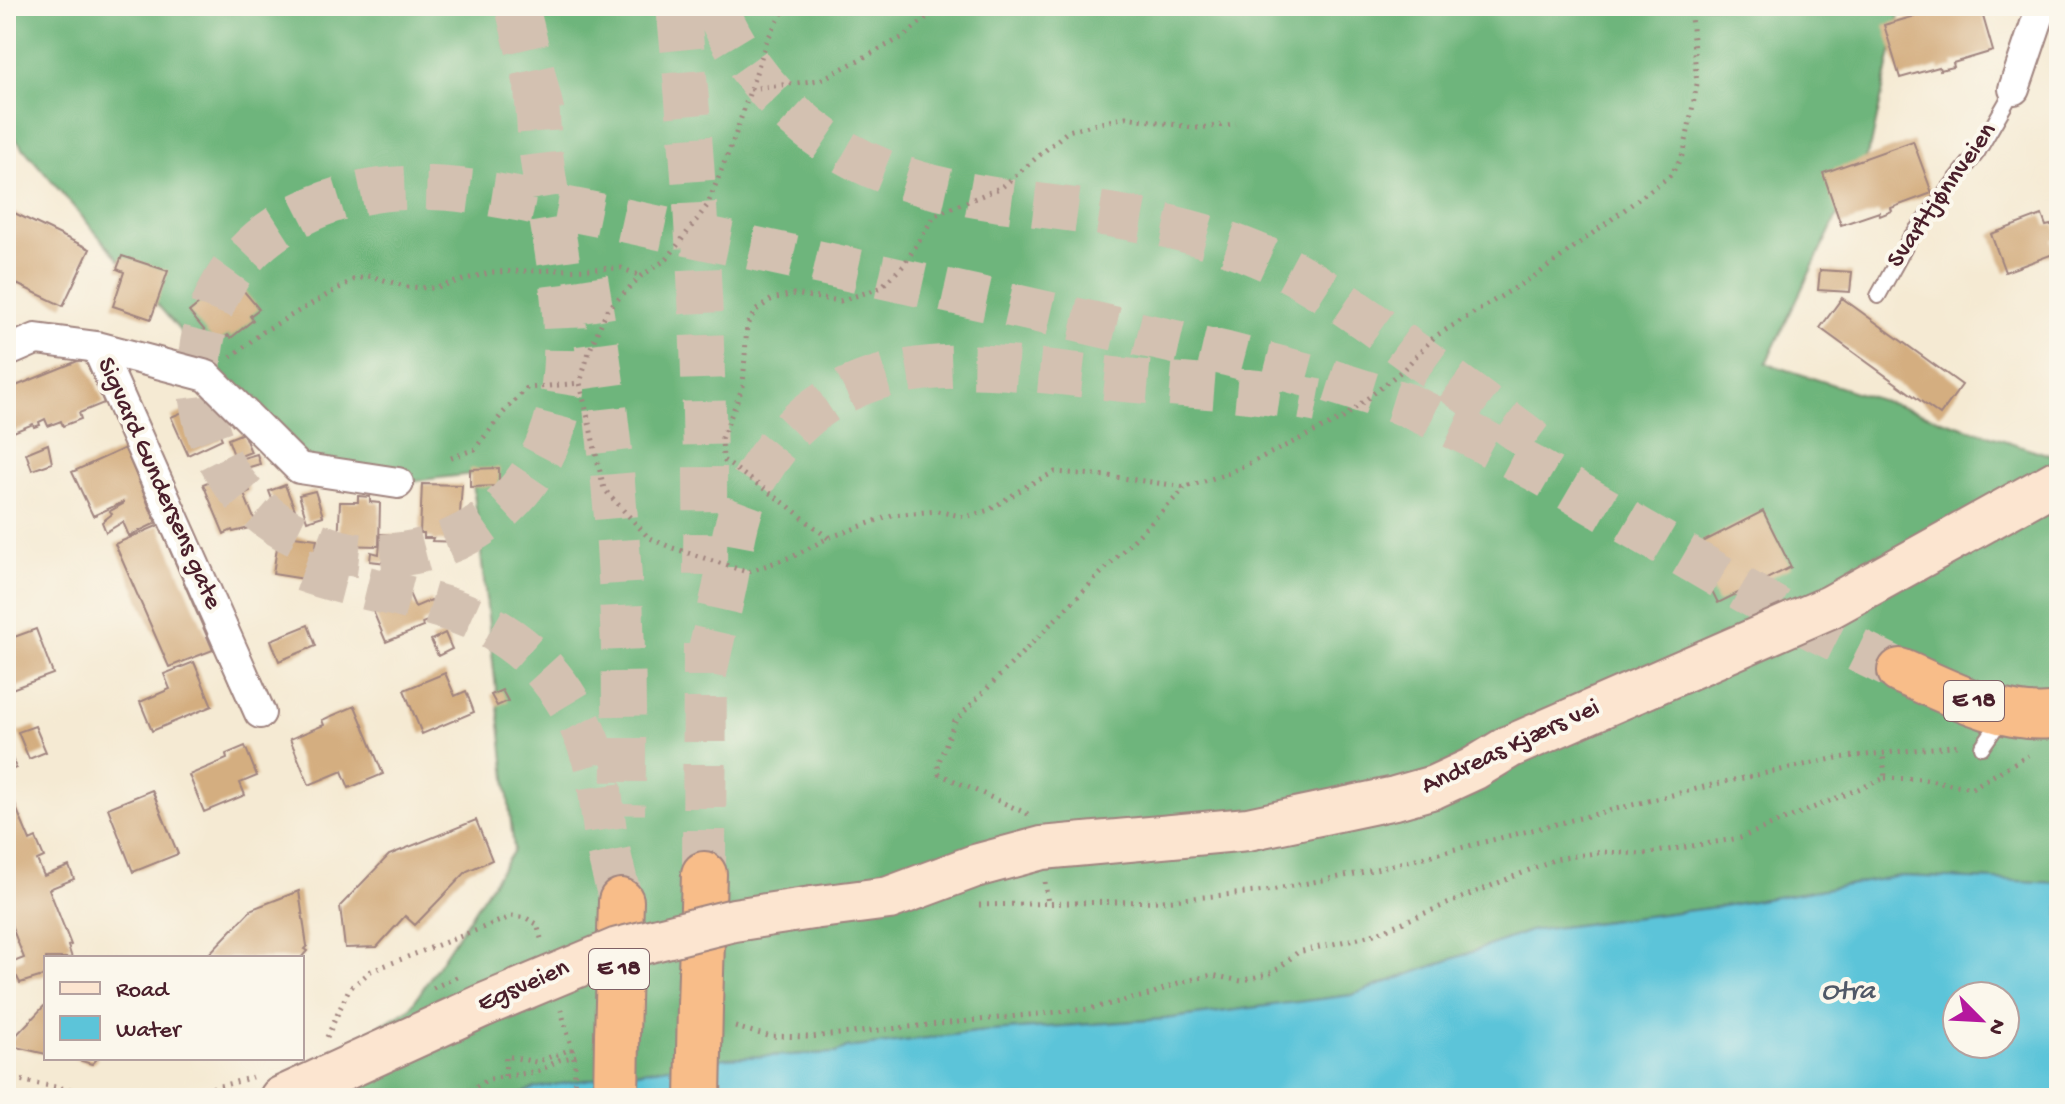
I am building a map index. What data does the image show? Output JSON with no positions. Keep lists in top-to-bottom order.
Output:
{
  "streets": {
    "highway": ["E 18"],
    "street": [
      "Svarttjønnveien",
      "Sigvard Gundersens gate",
      "Andreas Kjærs vei",
      "Egsveien"
    ]
  },
  "crossings": [
    ["Andreas Kjærs vei", "Egsveien"]
  ],
  "water": ["Otra"],
  "legend": ["Road", "Water"],
  "north": "bottom right"
}
